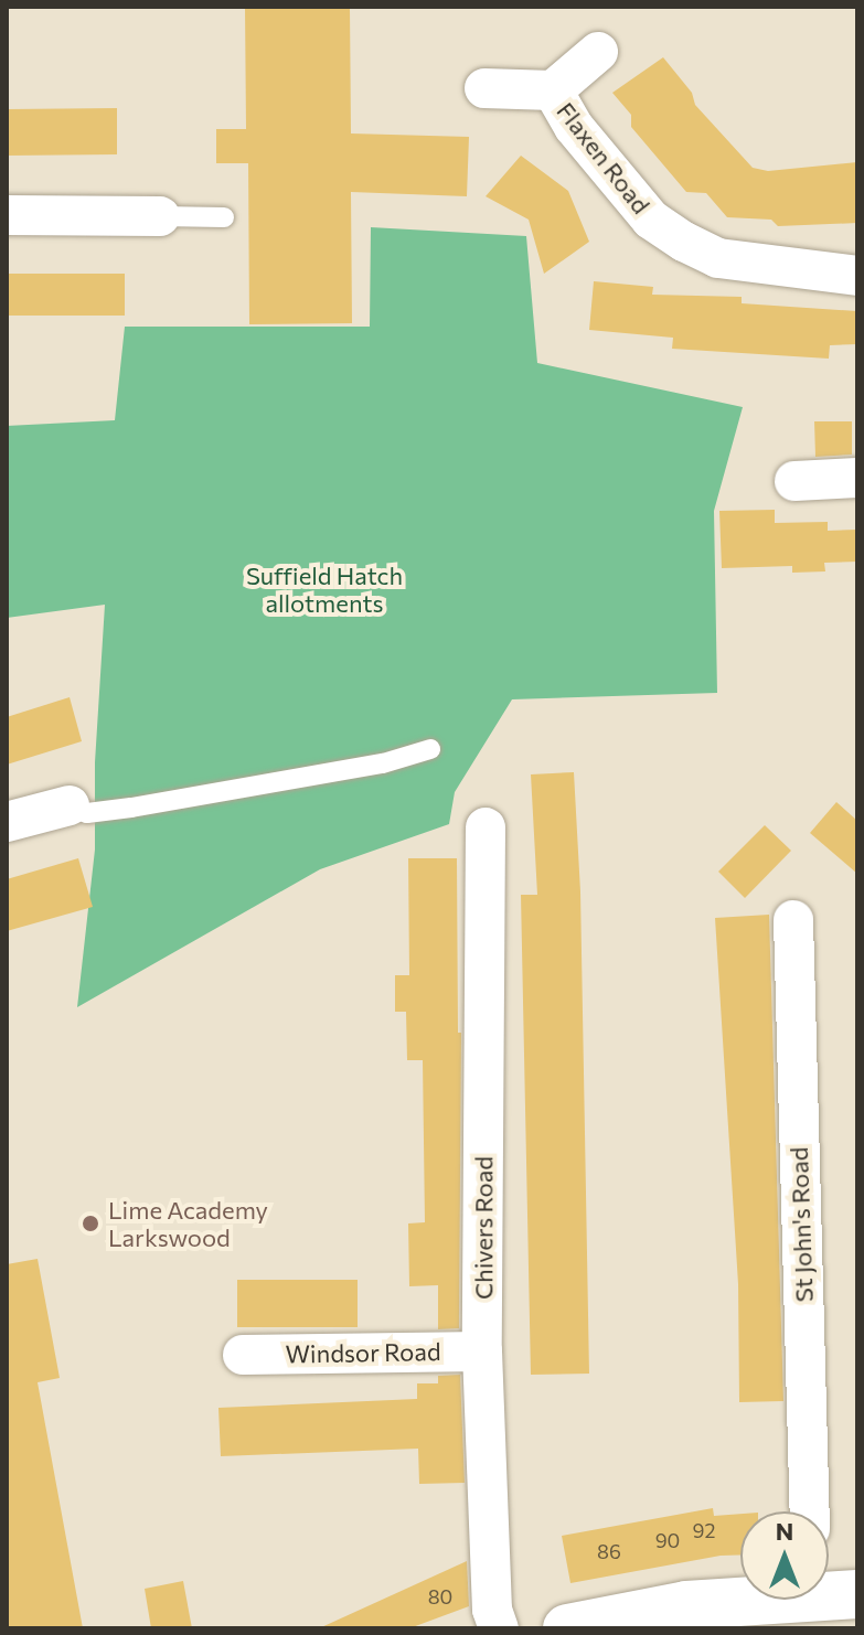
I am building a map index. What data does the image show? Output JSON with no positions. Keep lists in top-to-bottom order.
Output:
{
  "streets": {
    "street": [
      "Flaxen Road",
      "St John's Road",
      "Chivers Road",
      "Windsor Road"
    ]
  },
  "crossings": [
    ["Chivers Road", "Windsor Road"]
  ],
  "parks": ["Suffield Hatch allotments"],
  "places": ["Lime Academy Larkswood"],
  "house_numbers": [
    "92",
    "90",
    "86",
    "80"
  ],
  "north": "top"
}
